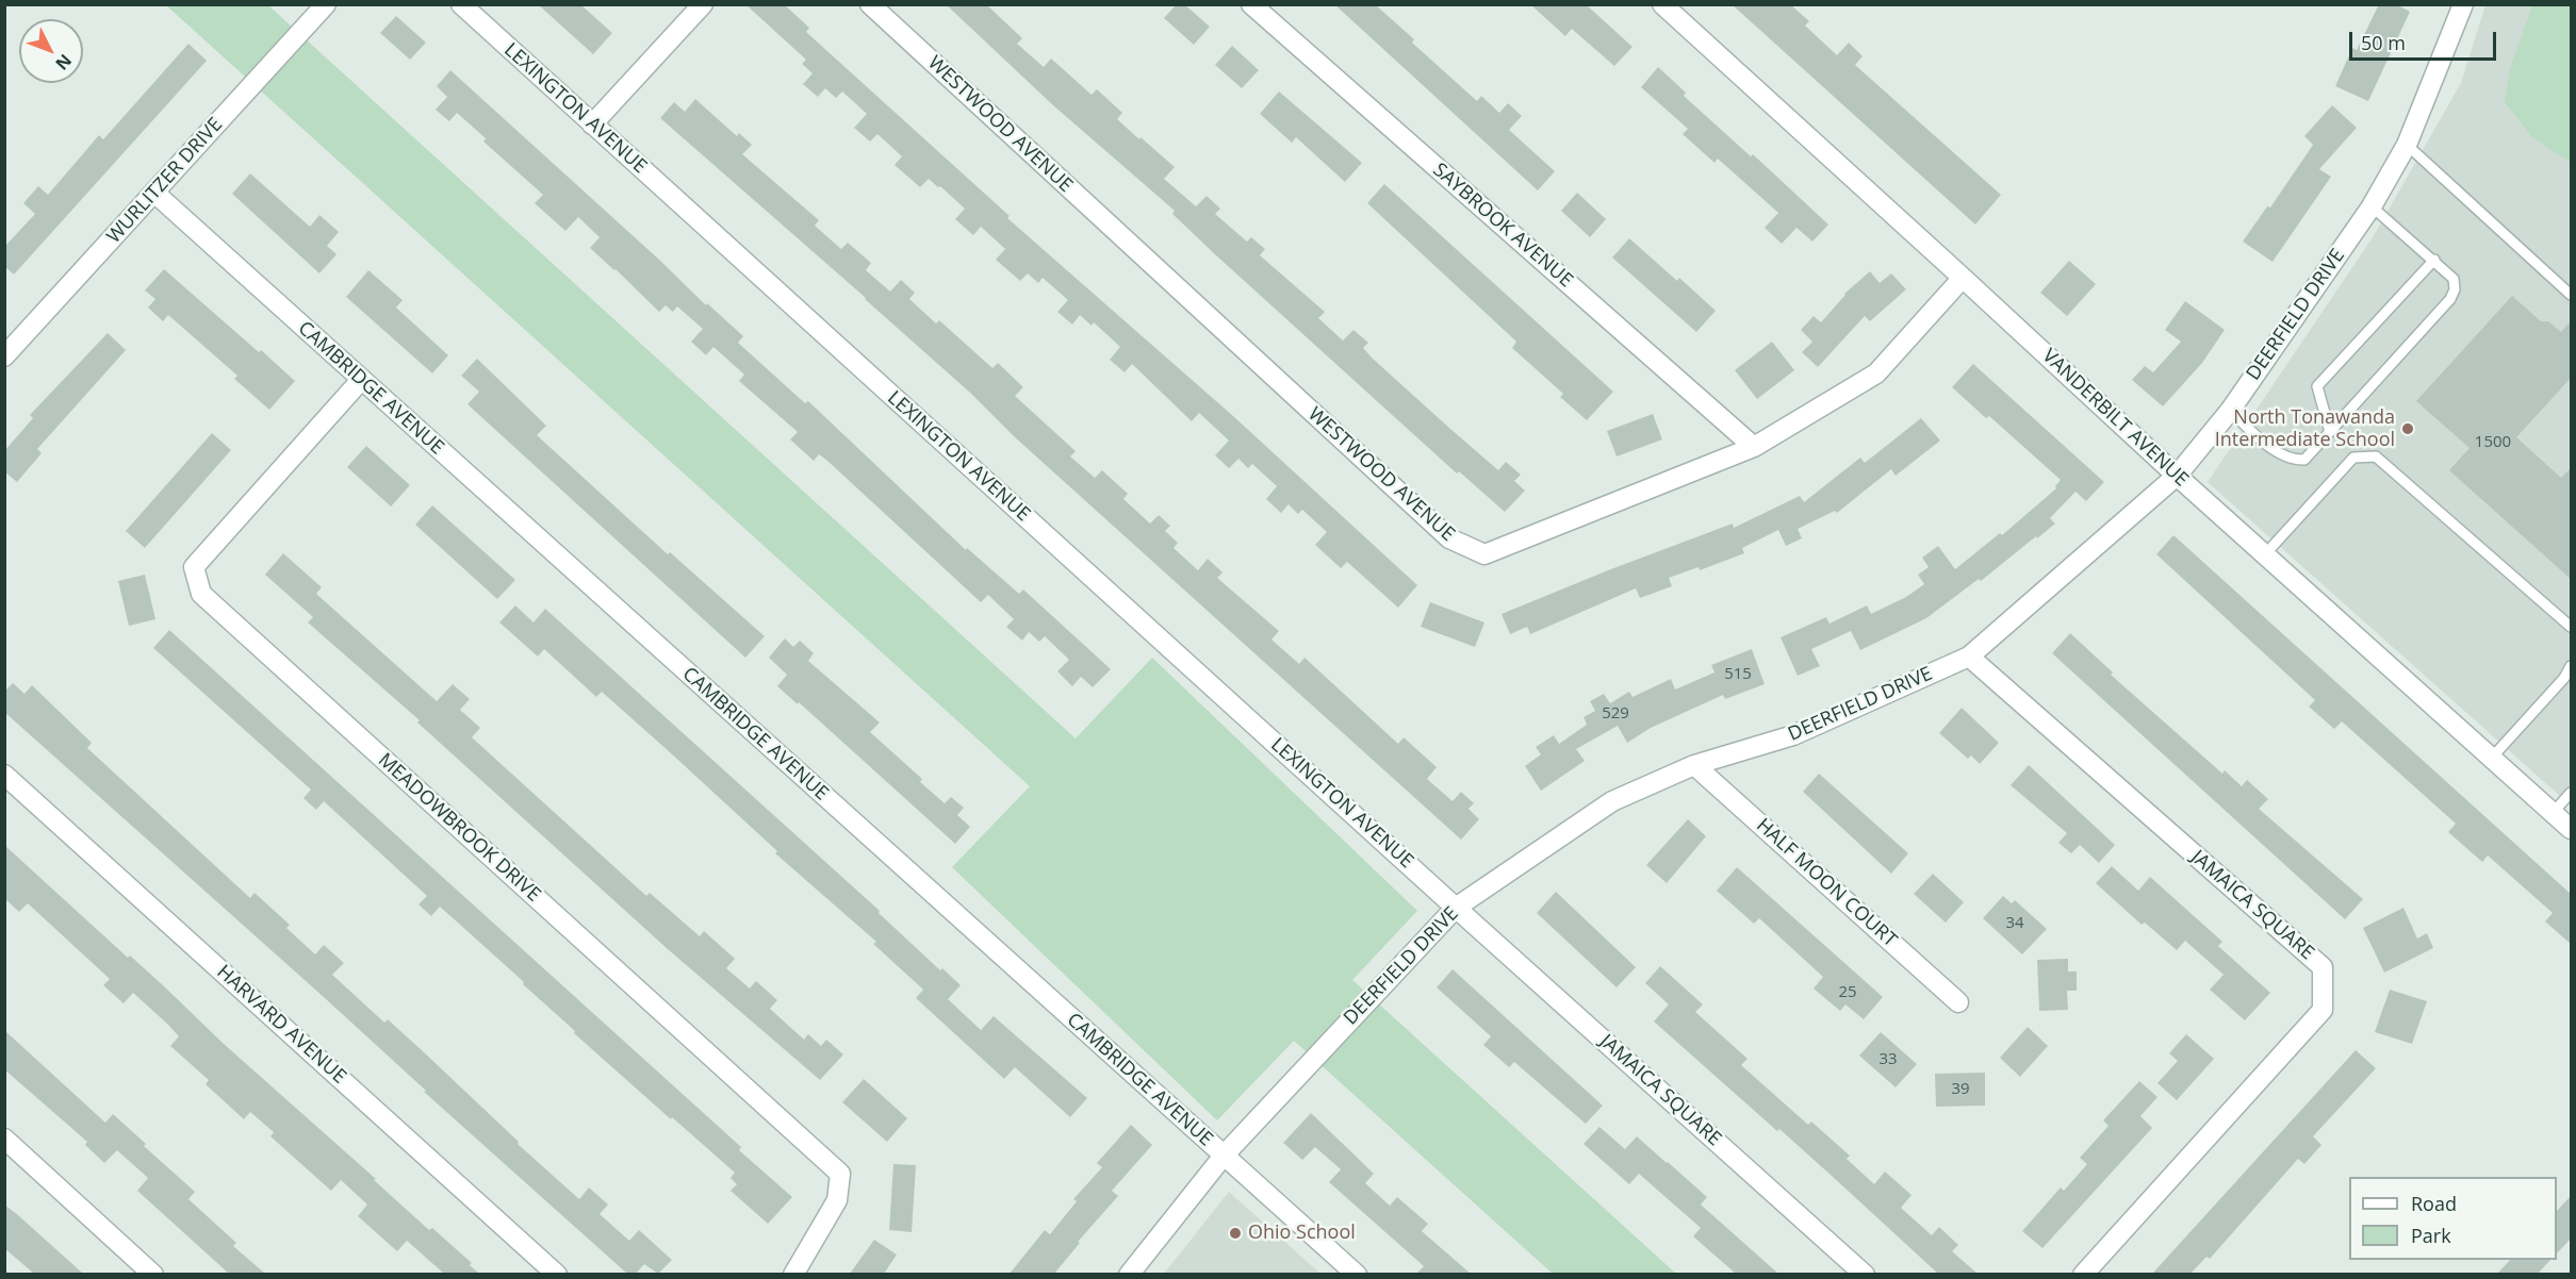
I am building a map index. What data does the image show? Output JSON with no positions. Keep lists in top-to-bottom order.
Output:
{
  "streets": {
    "street": [
      "LEXINGTON AVENUE",
      "WESTWOOD AVENUE",
      "WURLITZER DRIVE",
      "SAYBROOK AVENUE",
      "DEERFIELD DRIVE",
      "CAMBRIDGE AVENUE",
      "VANDERBILT AVENUE",
      "MEADOWBROOK DRIVE",
      "HALF MOON COURT",
      "JAMAICA SQUARE",
      "HARVARD AVENUE"
    ]
  },
  "crossings": [
    ["LEXINGTON AVENUE", "DEERFIELD DRIVE"],
    ["LEXINGTON AVENUE", "JAMAICA SQUARE"],
    ["WESTWOOD AVENUE", "SAYBROOK AVENUE"],
    ["WESTWOOD AVENUE", "VANDERBILT AVENUE"],
    ["WURLITZER DRIVE", "CAMBRIDGE AVENUE"],
    ["DEERFIELD DRIVE", "CAMBRIDGE AVENUE"],
    ["DEERFIELD DRIVE", "VANDERBILT AVENUE"],
    ["DEERFIELD DRIVE", "HALF MOON COURT"],
    ["DEERFIELD DRIVE", "JAMAICA SQUARE"],
    ["CAMBRIDGE AVENUE", "MEADOWBROOK DRIVE"]
  ],
  "places": ["North Tonawanda Intermediate School", "Ohio School"],
  "house_numbers": [
    "1500",
    "515",
    "529",
    "34",
    "25",
    "33",
    "39"
  ],
  "legend": ["Road", "Park"],
  "scale_bar": "50 m",
  "north": "bottom right"
}
